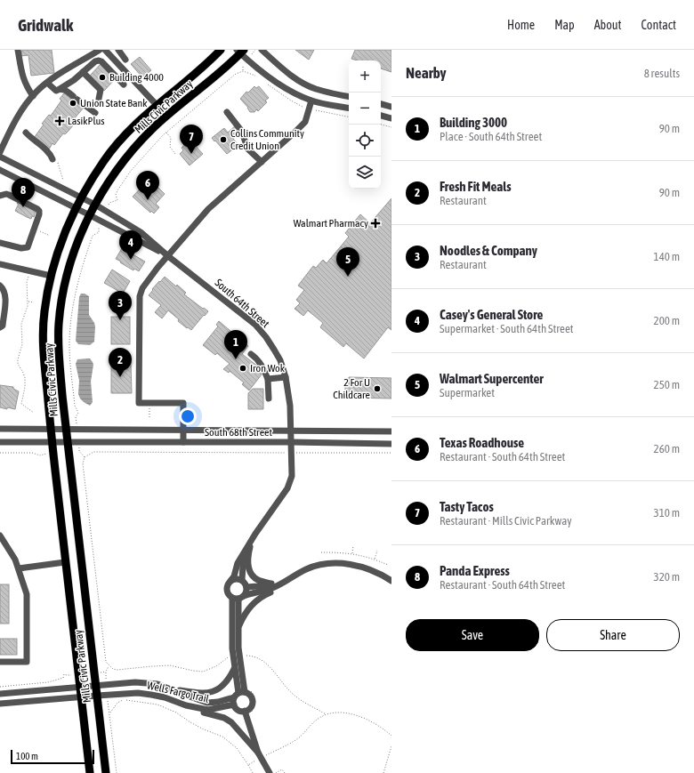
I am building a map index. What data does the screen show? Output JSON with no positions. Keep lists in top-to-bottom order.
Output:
{
  "streets": {
    "main road": ["Mills Civic Parkway"],
    "street": ["South 64th Street", "South 68th Street", "Wells Fargo Trail"]
  },
  "crossings": [
    ["Mills Civic Parkway", "South 64th Street"],
    ["Mills Civic Parkway", "South 68th Street"],
    ["Mills Civic Parkway", "Wells Fargo Trail"],
    ["South 64th Street", "South 68th Street"]
  ],
  "places": {
    "other": [
      "Building 4000",
      "Union State Bank",
      "Collins Community Credit Union",
      "Iron Wok",
      "2 For U Childcare"
    ],
    "health": ["LasikPlus", "Walmart Pharmacy"]
  },
  "scale_bar": "100 m",
  "page": {
    "header": "Gridwalk",
    "nav": [
      "Home",
      "Map",
      "About",
      "Contact"
    ],
    "heading": ["Nearby", "8 results"],
    "map_buttons": ["+", "−"],
    "list": [
      {
        "mark": "1",
        "name": "Building 3000",
        "note": "Place · South 64th Street",
        "value": "90 m"
      },
      {
        "mark": "2",
        "name": "Fresh Fit Meals",
        "note": "Restaurant",
        "value": "90 m"
      },
      {
        "mark": "3",
        "name": "Noodles & Company",
        "note": "Restaurant",
        "value": "140 m"
      },
      {
        "mark": "4",
        "name": "Casey's General Store",
        "note": "Supermarket · South 64th Street",
        "value": "200 m"
      },
      {
        "mark": "5",
        "name": "Walmart Supercenter",
        "note": "Supermarket",
        "value": "250 m"
      },
      {
        "mark": "6",
        "name": "Texas Roadhouse",
        "note": "Restaurant · South 64th Street",
        "value": "260 m"
      },
      {
        "mark": "7",
        "name": "Tasty Tacos",
        "note": "Restaurant · Mills Civic Parkway",
        "value": "310 m"
      },
      {
        "mark": "8",
        "name": "Panda Express",
        "note": "Restaurant · South 64th Street",
        "value": "320 m"
      }
    ],
    "pins": [
      "7",
      "6",
      "8",
      "4",
      "5",
      "3",
      "1",
      "2"
    ],
    "buttons": ["Save", "Share"],
    "scale": "100 m"
  }
}
